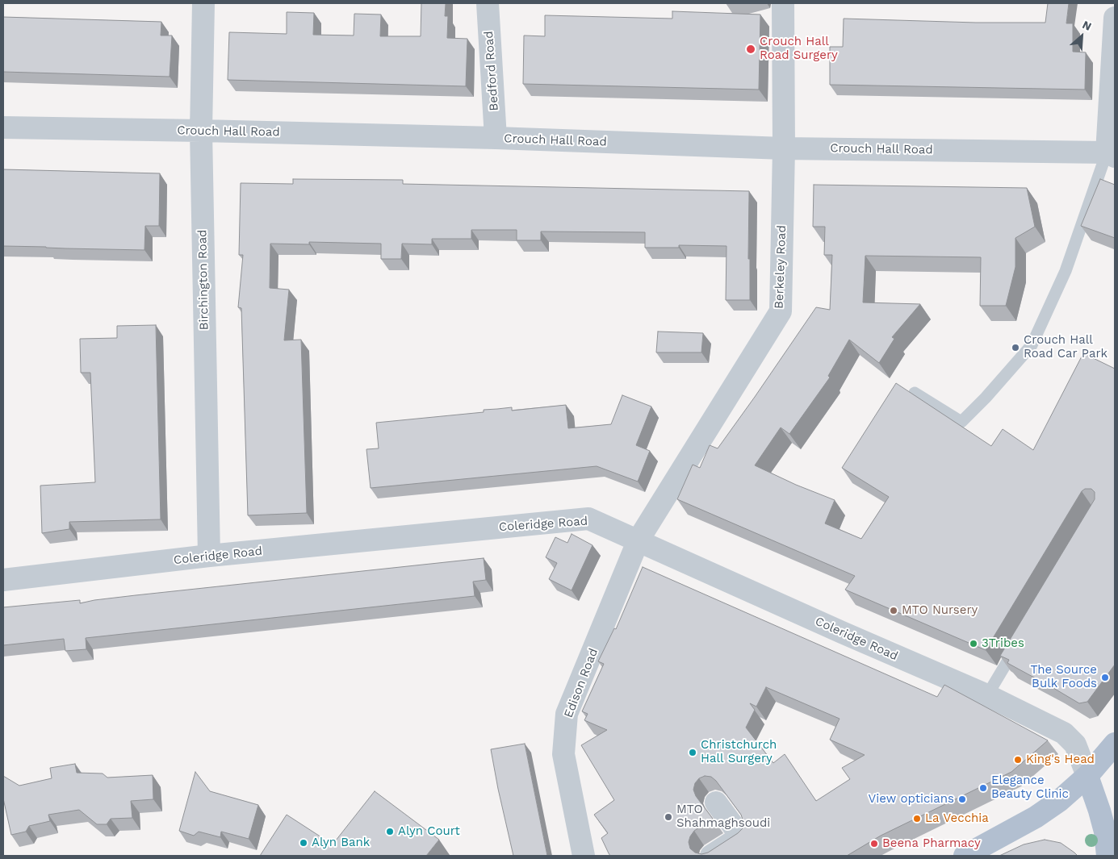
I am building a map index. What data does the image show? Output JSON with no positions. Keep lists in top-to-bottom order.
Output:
{
  "streets": {
    "street": [
      "Bedford Road",
      "Crouch Hall Road",
      "Berkeley Road",
      "Birchington Road",
      "Coleridge Road",
      "Edison Road"
    ]
  },
  "crossings": [
    ["Bedford Road", "Crouch Hall Road"],
    ["Crouch Hall Road", "Berkeley Road"],
    ["Crouch Hall Road", "Birchington Road"],
    ["Berkeley Road", "Coleridge Road"],
    ["Berkeley Road", "Edison Road"],
    ["Birchington Road", "Coleridge Road"],
    ["Coleridge Road", "Edison Road"]
  ],
  "places": [
    "Crouch Hall Road Surgery",
    "Crouch Hall Road Car Park",
    "MTO Nursery",
    "3Tribes",
    "The Source Bulk Foods",
    "Christchurch Hall Surgery",
    "King's Head",
    "Elegance Beauty Clinic",
    "View opticians",
    "MTO Shahmaghsoudi",
    "La Vecchia",
    "Alyn Court",
    "Alyn Bank",
    "Beena Pharmacy"
  ],
  "north": "top right"
}
